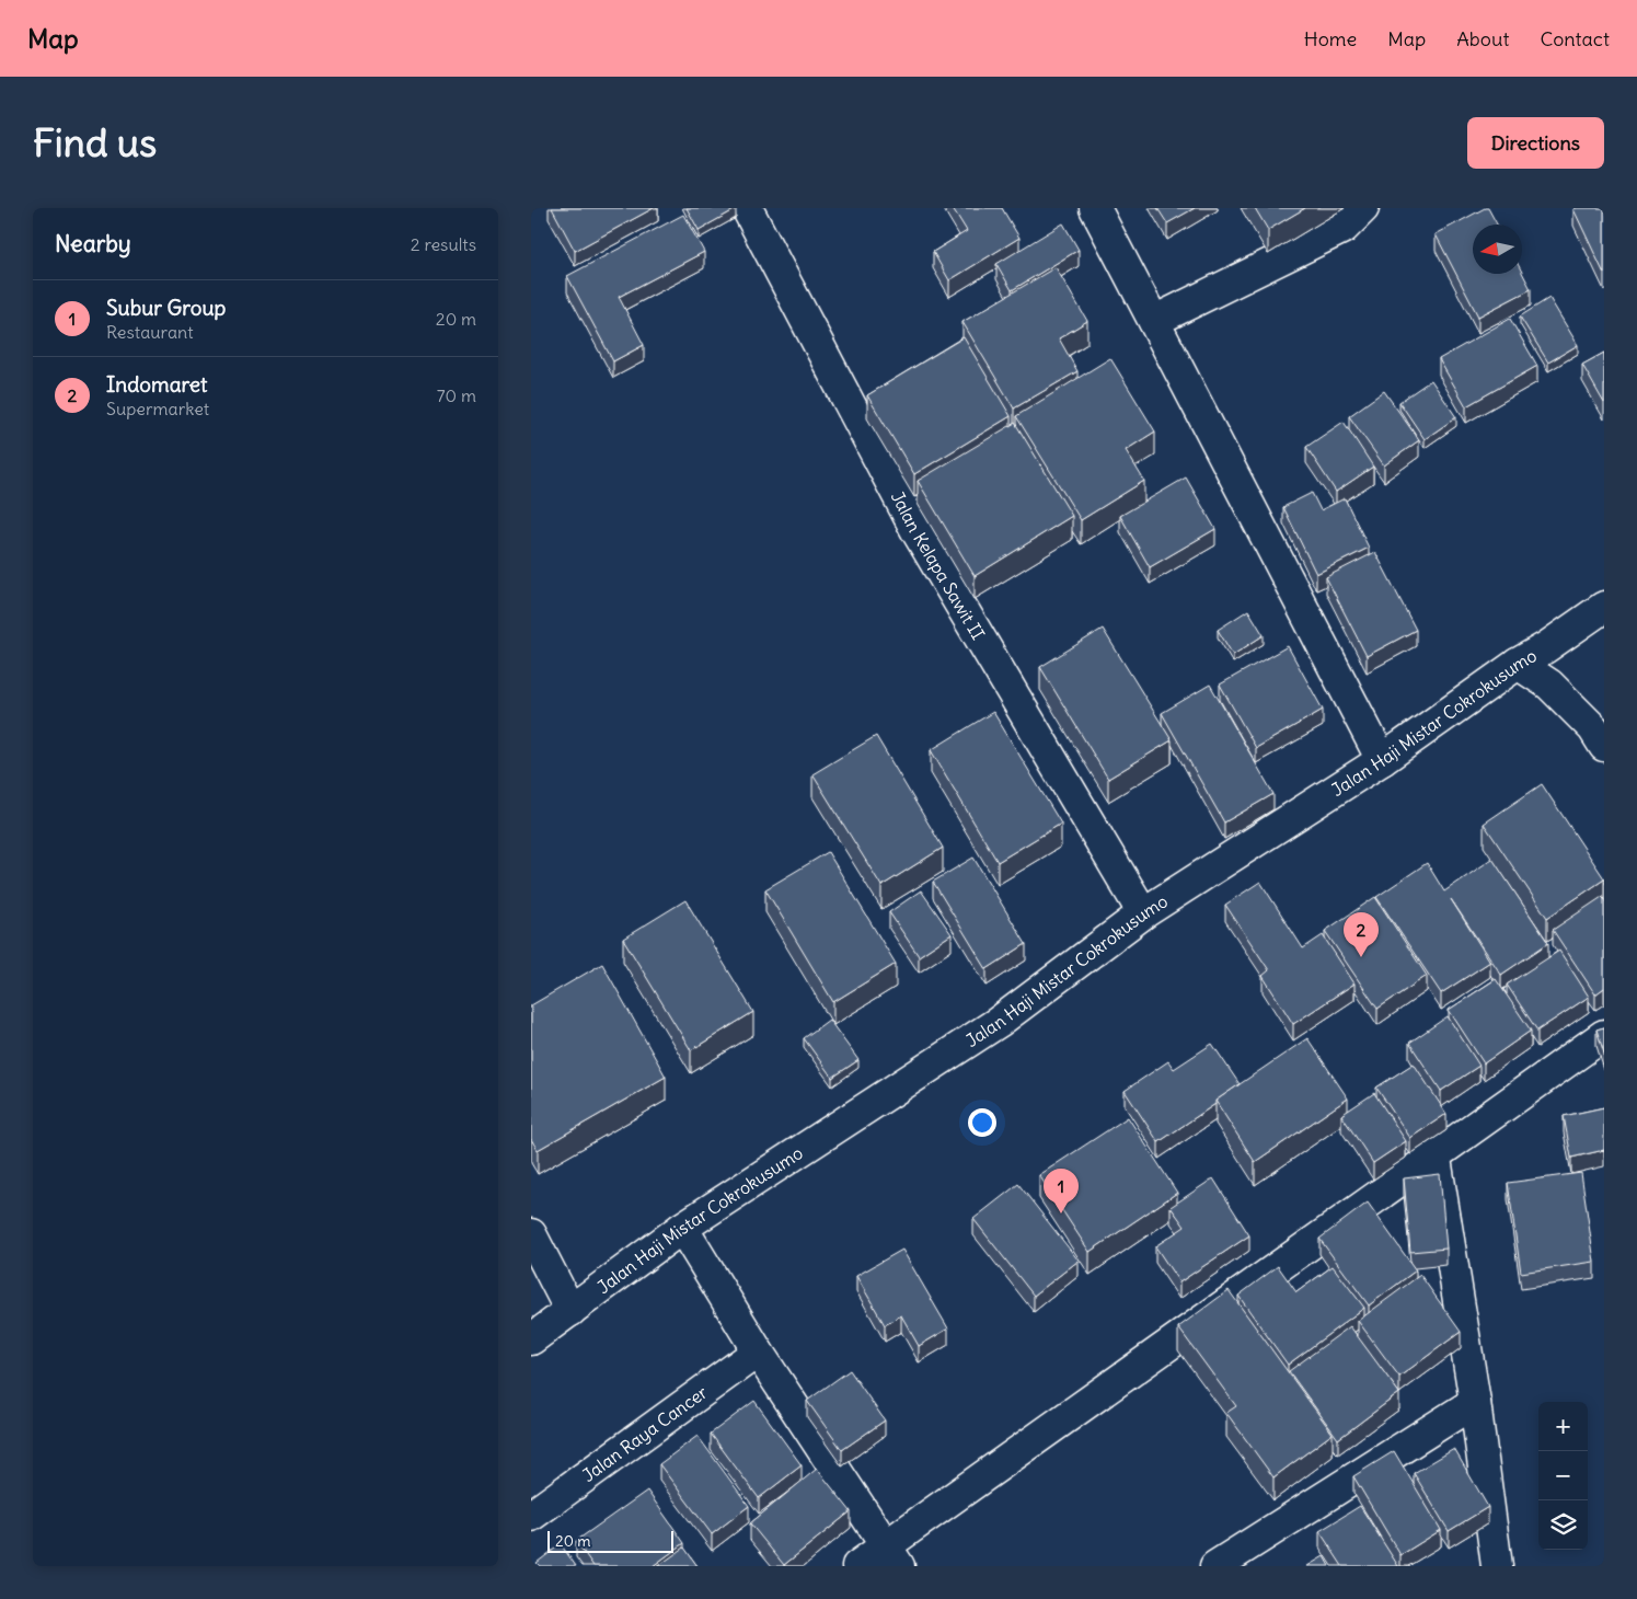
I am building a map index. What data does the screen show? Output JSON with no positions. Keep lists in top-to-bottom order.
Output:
{
  "streets": {
    "street": ["Jalan Kelapa Sawit II", "Jalan Haji Mistar Cokrokusumo", "Jalan Raya Cancer"]
  },
  "crossings": [
    ["Jalan Kelapa Sawit II", "Jalan Haji Mistar Cokrokusumo"]
  ],
  "scale_bar": "20 m",
  "north": "left",
  "page": {
    "header": "Map",
    "nav": [
      "Home",
      "Map",
      "About",
      "Contact"
    ],
    "buttons": "Directions",
    "title": "Find us",
    "heading": ["Nearby", "2 results"],
    "list": [
      {
        "mark": "1",
        "name": "Subur Group",
        "note": "Restaurant",
        "value": "20 m"
      },
      {
        "mark": "2",
        "name": "Indomaret",
        "note": "Supermarket",
        "value": "70 m"
      }
    ],
    "pins": ["2", "1"],
    "map_buttons": ["+", "−"],
    "scale": "20 m"
  }
}
